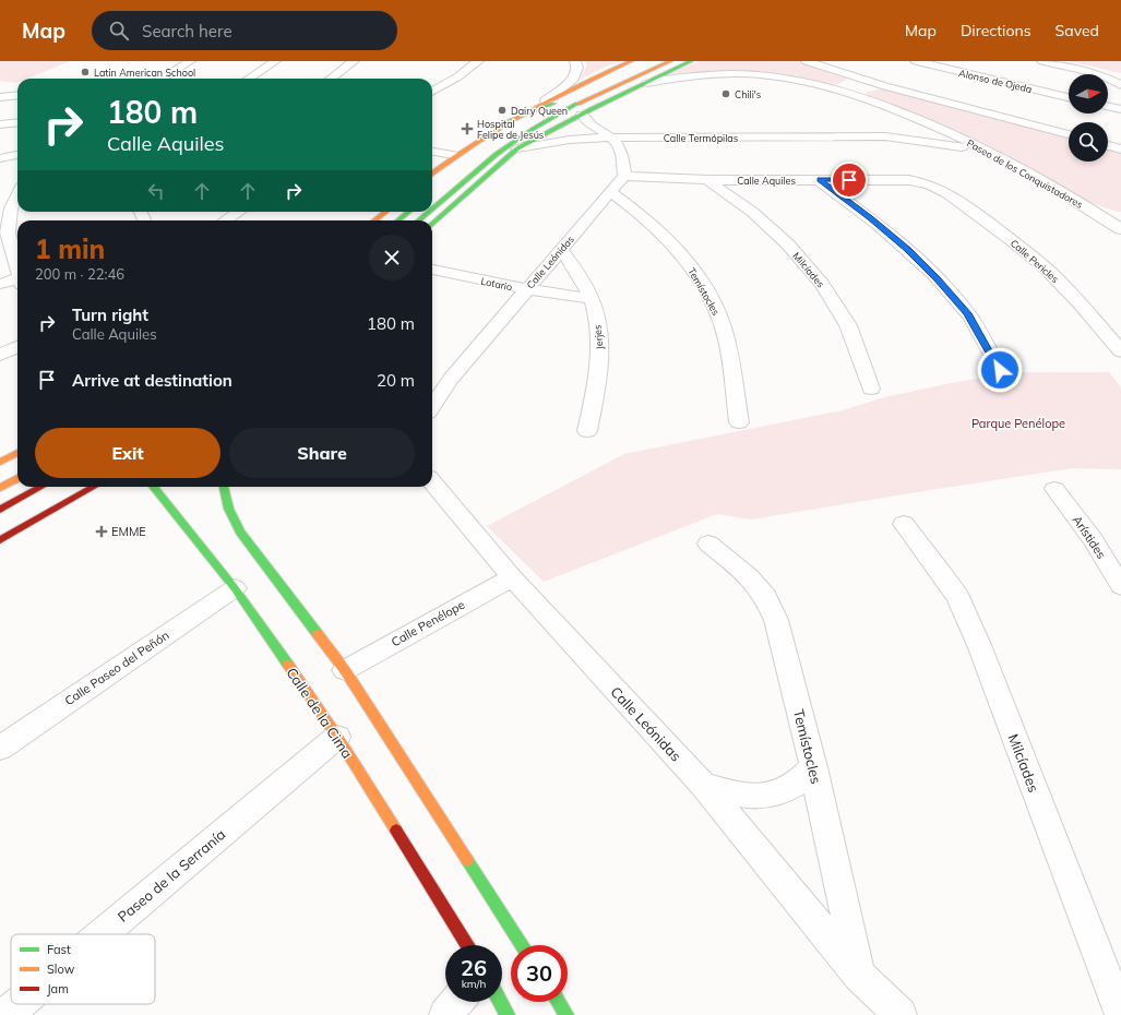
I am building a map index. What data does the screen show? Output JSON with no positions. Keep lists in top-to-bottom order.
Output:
{
  "streets": {
    "street": [
      "Alonso de Ojeda",
      "Calle Termópilas",
      "Paseo de los Conquistadores",
      "Calle Aquiles",
      "Calle Pericles",
      "Calle Leónidas",
      "Milcíades",
      "Lotario",
      "Temístocles",
      "Jerjes",
      "Arístides",
      "Calle Penélope",
      "Calle Paseo del Peñón",
      "Calle de la Cima",
      "Paseo de la Serranía"
    ]
  },
  "crossings": [
    ["Calle Termópilas", "Paseo de los Conquistadores"],
    ["Calle Aquiles", "Calle Pericles"],
    ["Calle Aquiles", "Calle Leónidas"],
    ["Calle Aquiles", "Milcíades"],
    ["Calle Leónidas", "Lotario"],
    ["Calle Leónidas", "Temístocles"],
    ["Calle Leónidas", "Jerjes"],
    ["Calle Leónidas", "Calle Penélope"],
    ["Lotario", "Jerjes"],
    ["Calle Paseo del Peñón", "Calle de la Cima"],
    ["Calle de la Cima", "Paseo de la Serranía"]
  ],
  "parks": ["Parque Penélope"],
  "places": {
    "other": ["Latin American School", "Chili's", "Dairy Queen"],
    "health": ["Hospital Felipe de Jesús", "EMME"]
  },
  "legend": ["Fast", "Slow", "Jam"],
  "north": "right",
  "page": {
    "header": "Map",
    "search": "Search here",
    "nav": ["Map", "Directions", "Saved"],
    "turn": ["180 m", "Calle Aquiles"],
    "heading": ["1 min", "200 m · 22:46"],
    "list": [
      {
        "name": "Turn right",
        "note": "Calle Aquiles",
        "value": "180 m"
      },
      {
        "name": "Arrive at destination",
        "value": "20 m"
      }
    ],
    "buttons": ["Exit", "Share"],
    "speed": "26 km/h",
    "limit": "30"
  }
}
